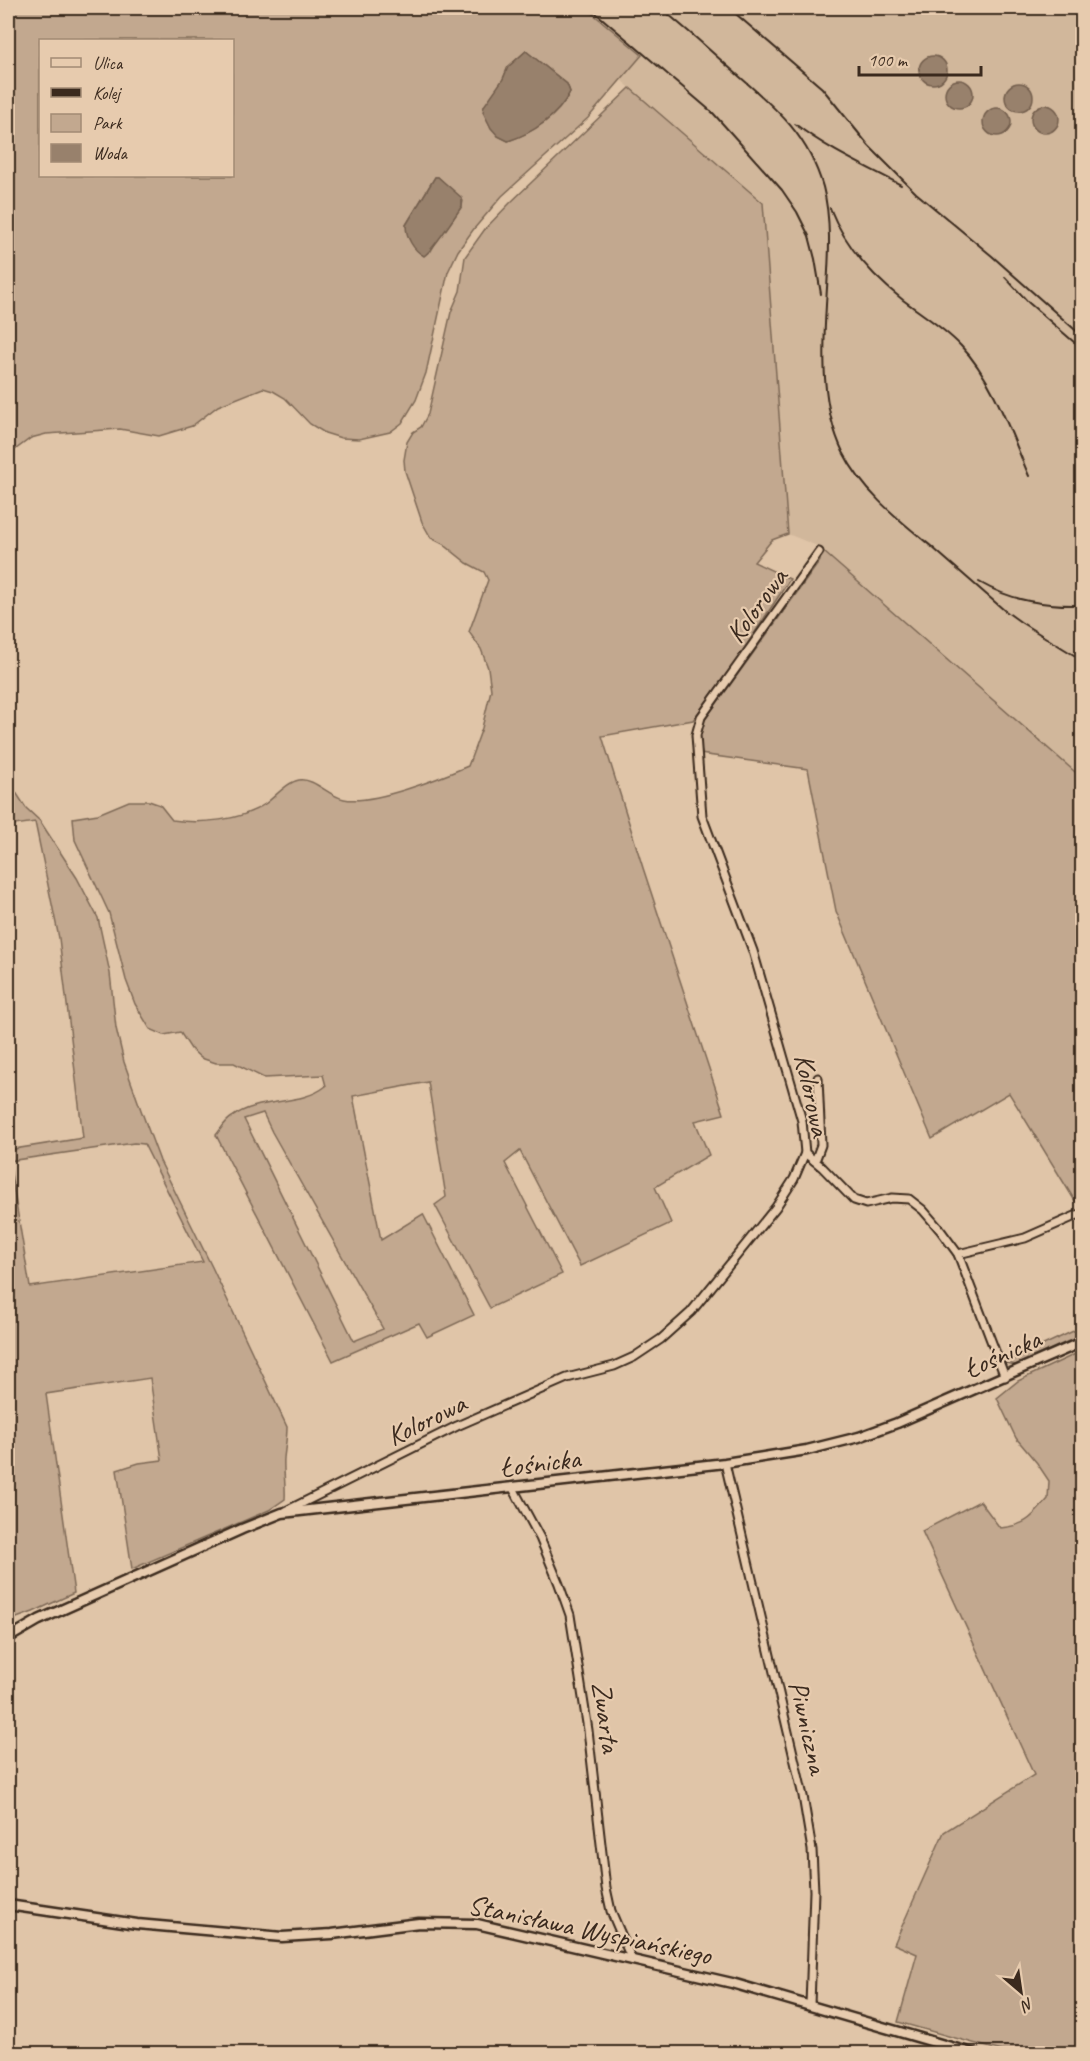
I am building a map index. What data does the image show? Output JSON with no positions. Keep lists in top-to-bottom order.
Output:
{
  "streets": {
    "street": [
      "Kolorowa",
      "Łośnicka",
      "Zwarta",
      "Piwniczna",
      "Stanisława Wyspiańskiego"
    ]
  },
  "crossings": [
    ["Kolorowa", "Łośnicka"],
    ["Łośnicka", "Zwarta"],
    ["Łośnicka", "Piwniczna"],
    ["Zwarta", "Stanisława Wyspiańskiego"],
    ["Piwniczna", "Stanisława Wyspiańskiego"]
  ],
  "legend": [
    "Ulica",
    "Kolej",
    "Park",
    "Woda"
  ],
  "scale_bar": "100 m",
  "north": "bottom right"
}
